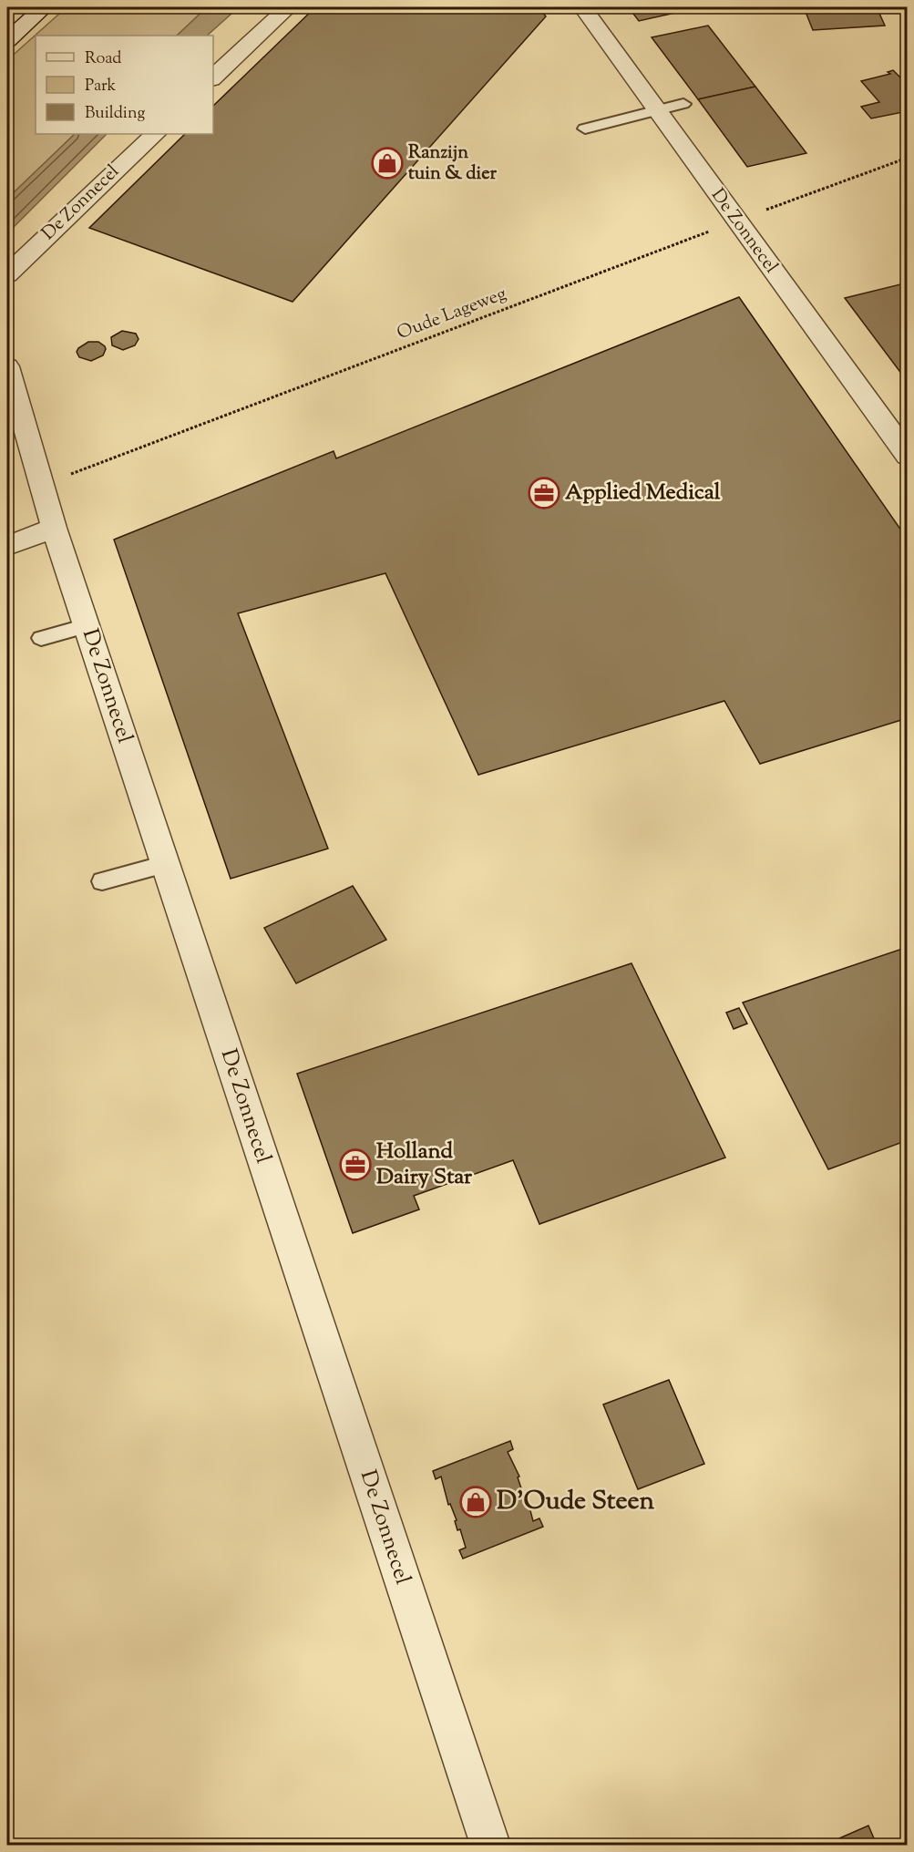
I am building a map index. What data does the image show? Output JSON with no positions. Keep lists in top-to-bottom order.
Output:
{
  "streets": {
    "street": ["De Zonnecel"],
    "path": ["Oude Lageweg"]
  },
  "crossings": [
    ["De Zonnecel", "Oude Lageweg"]
  ],
  "places": {
    "shop": ["Ranzijn tuin & dier", "D'Oude Steen"],
    "office": ["Applied Medical", "Holland Dairy Star"]
  },
  "legend": ["Road", "Park", "Building"]
}
